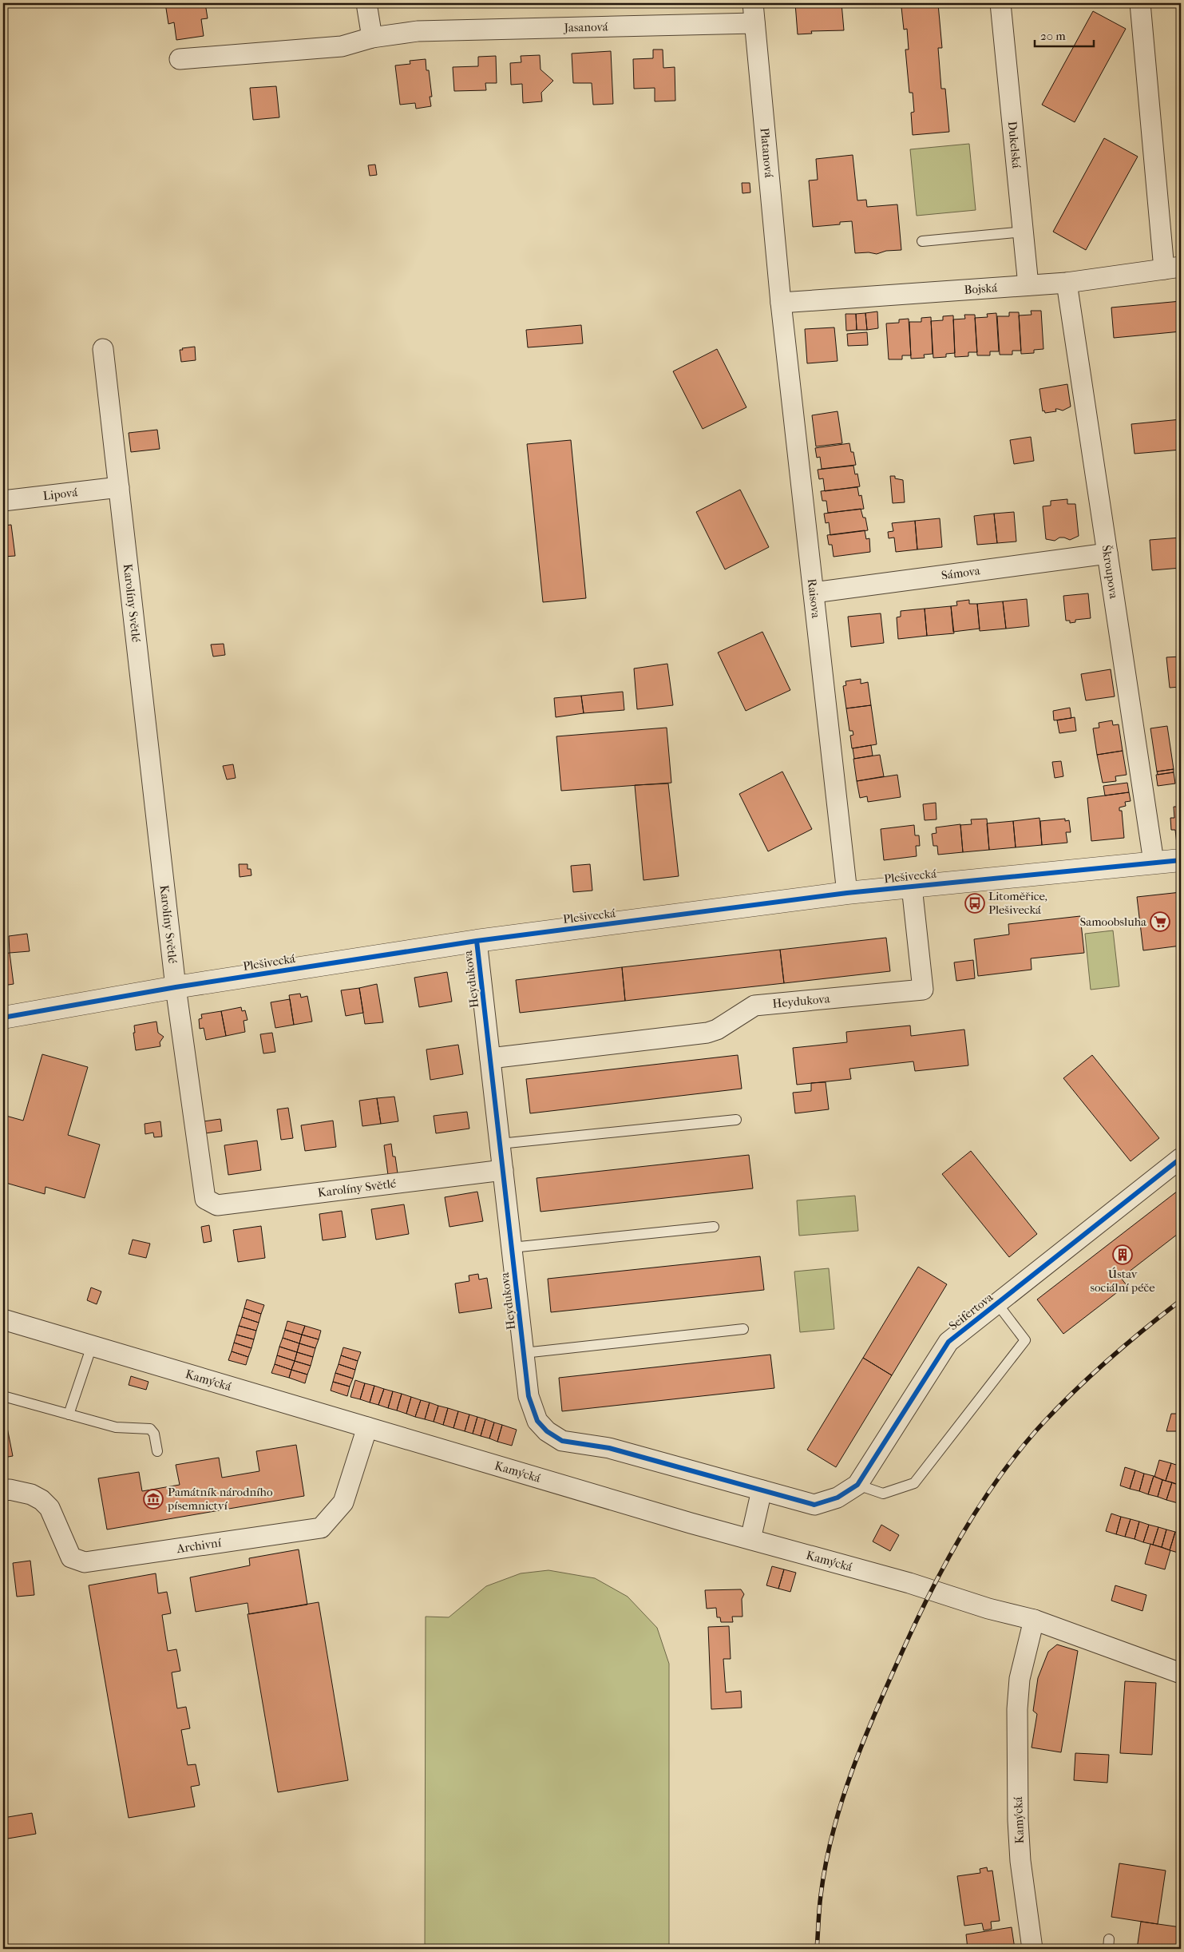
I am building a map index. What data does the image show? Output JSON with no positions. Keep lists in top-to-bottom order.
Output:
{
  "streets": {
    "street": [
      "Jasanová",
      "Dukelská",
      "Platanová",
      "Bojská",
      "Lipová",
      "Škroupova",
      "Sámova",
      "Raisova",
      "Karolíny Světlé",
      "Plešivecká",
      "Heydukova",
      "Seifertova",
      "Kamýcká",
      "Archivní"
    ]
  },
  "crossings": [
    ["Jasanová", "Platanová"],
    ["Dukelská", "Bojská"],
    ["Platanová", "Bojská"],
    ["Platanová", "Raisova"],
    ["Bojská", "Škroupova"],
    ["Bojská", "Raisova"],
    ["Lipová", "Karolíny Světlé"],
    ["Škroupova", "Sámova"],
    ["Škroupova", "Plešivecká"],
    ["Sámova", "Raisova"],
    ["Raisova", "Plešivecká"],
    ["Karolíny Světlé", "Plešivecká"],
    ["Karolíny Světlé", "Heydukova"],
    ["Plešivecká", "Heydukova"],
    ["Heydukova", "Seifertova"],
    ["Kamýcká", "Archivní"]
  ],
  "places": {
    "bus stop": ["Litoměřice, Plešivecká"],
    "supermarket": ["Samoobsluha"],
    "building": ["Ústav sociální péče"],
    "museum": ["Památník národního písemnictví"]
  },
  "scale_bar": "20 m"
}
